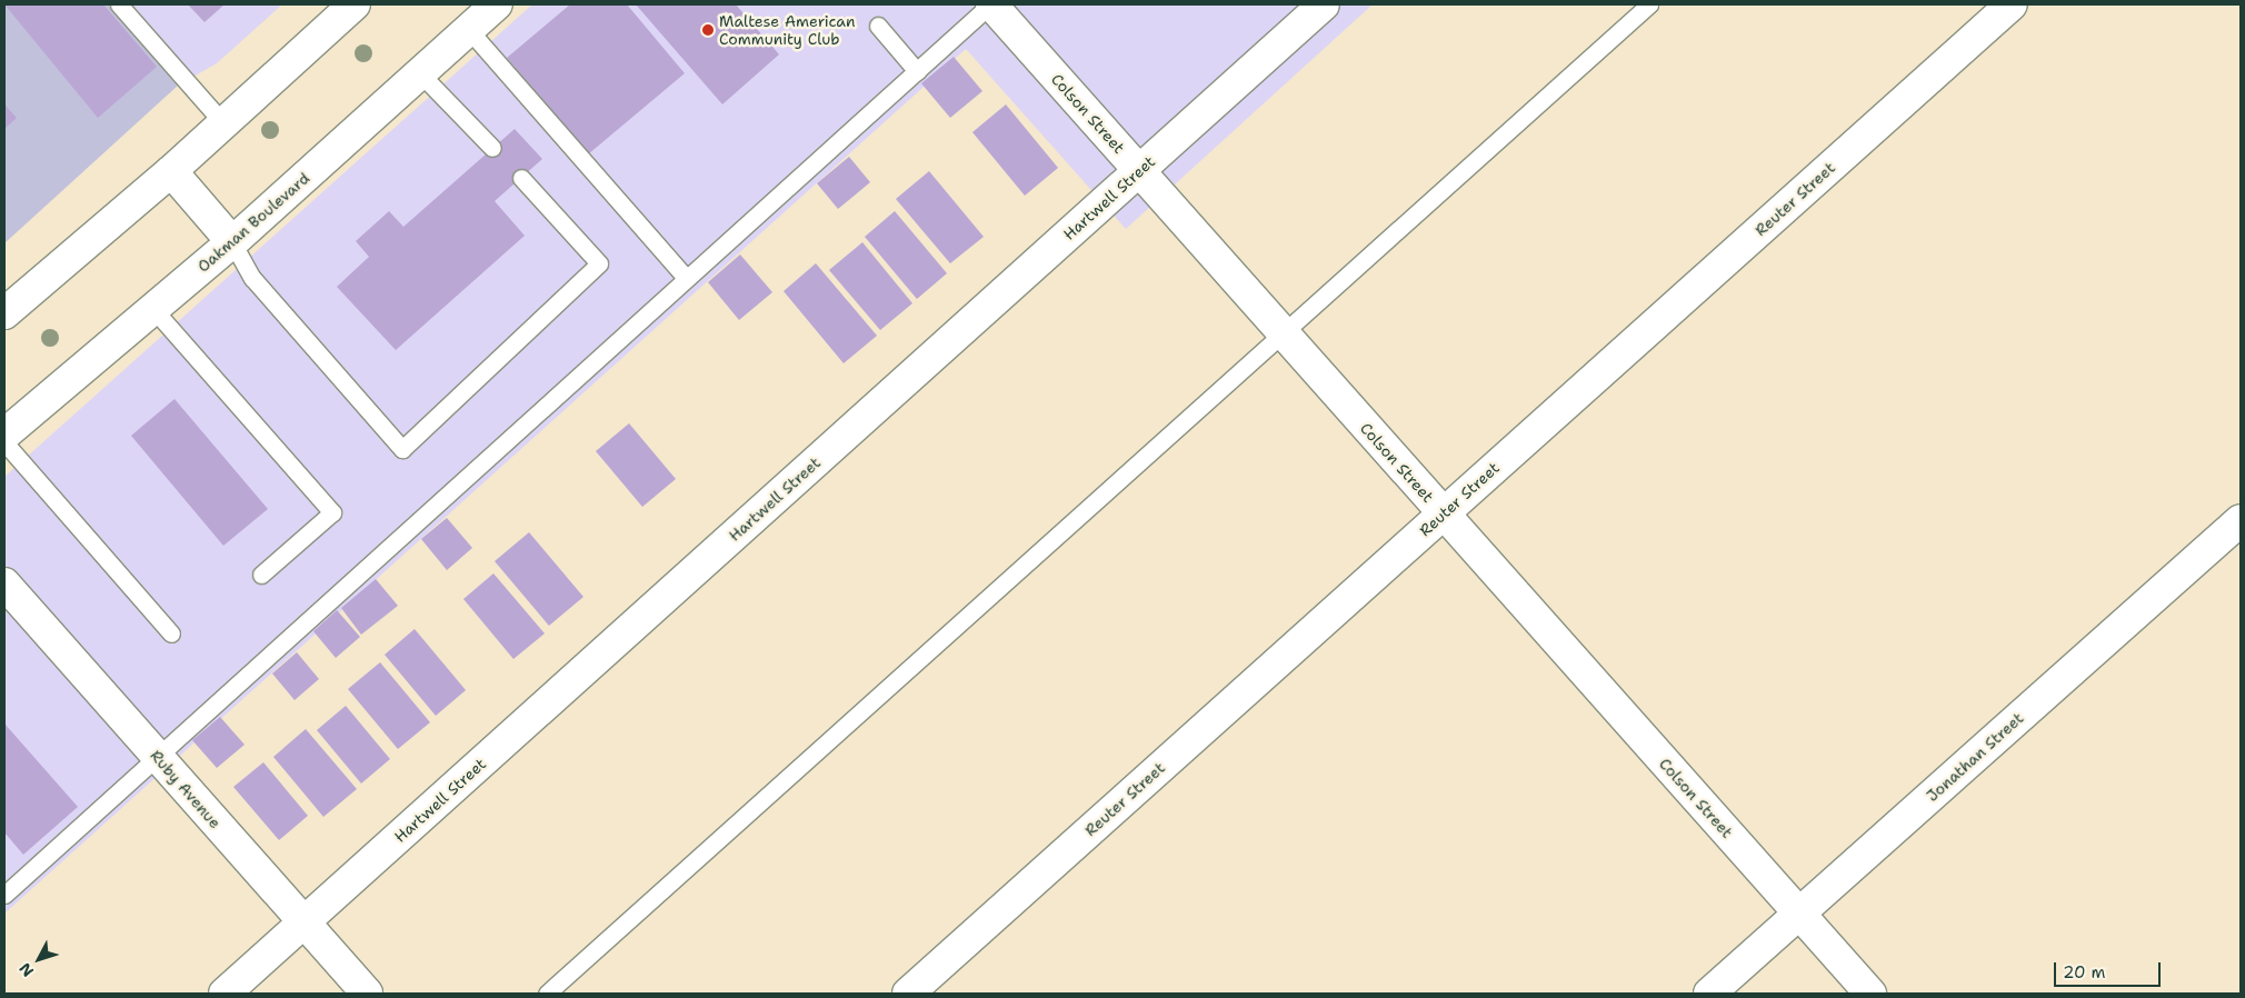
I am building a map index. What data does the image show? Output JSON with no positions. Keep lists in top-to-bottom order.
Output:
{
  "streets": {
    "street": [
      "Colson Street",
      "Hartwell Street",
      "Reuter Street",
      "Oakman Boulevard",
      "Jonathan Street",
      "Ruby Avenue"
    ]
  },
  "crossings": [
    ["Colson Street", "Hartwell Street"],
    ["Colson Street", "Reuter Street"],
    ["Colson Street", "Jonathan Street"],
    ["Hartwell Street", "Ruby Avenue"]
  ],
  "places": ["Maltese American Community Club"],
  "scale_bar": "20 m",
  "north": "bottom left"
}
